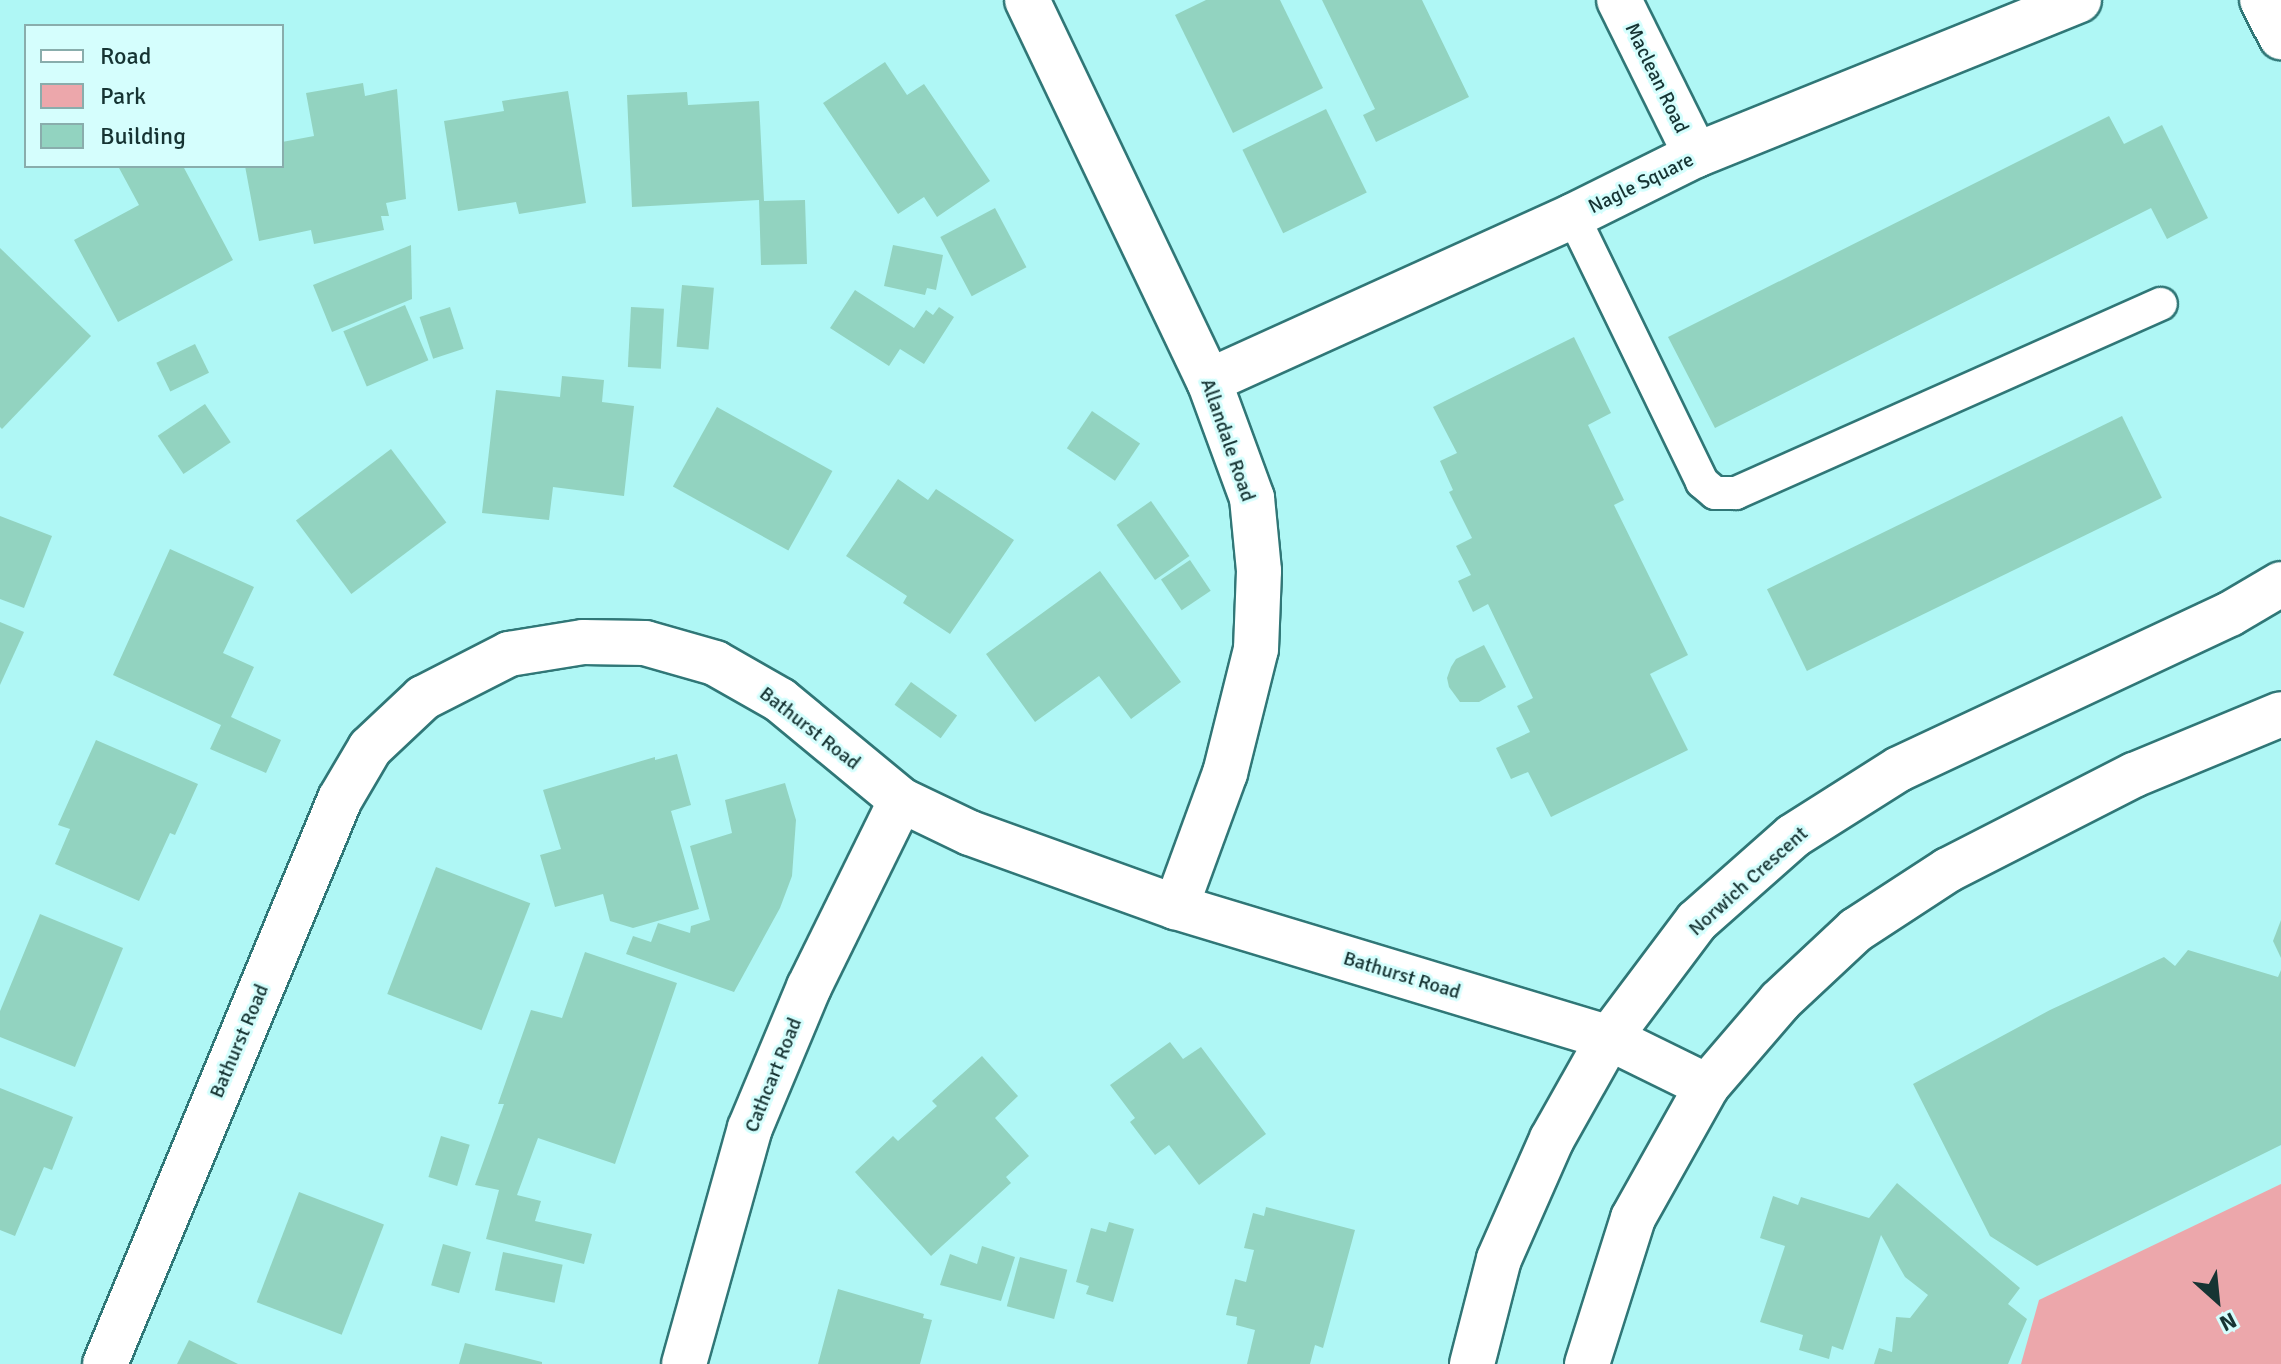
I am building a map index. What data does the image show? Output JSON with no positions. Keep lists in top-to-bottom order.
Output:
{
  "streets": {
    "street": [
      "Maclean Road",
      "Nagle Square",
      "Allandale Road",
      "Bathurst Road",
      "Norwich Crescent",
      "Cathcart Road"
    ]
  },
  "crossings": [
    ["Maclean Road", "Nagle Square"],
    ["Nagle Square", "Allandale Road"],
    ["Allandale Road", "Bathurst Road"],
    ["Bathurst Road", "Norwich Crescent"],
    ["Bathurst Road", "Cathcart Road"]
  ],
  "legend": ["Road", "Park", "Building"],
  "north": "bottom right"
}
